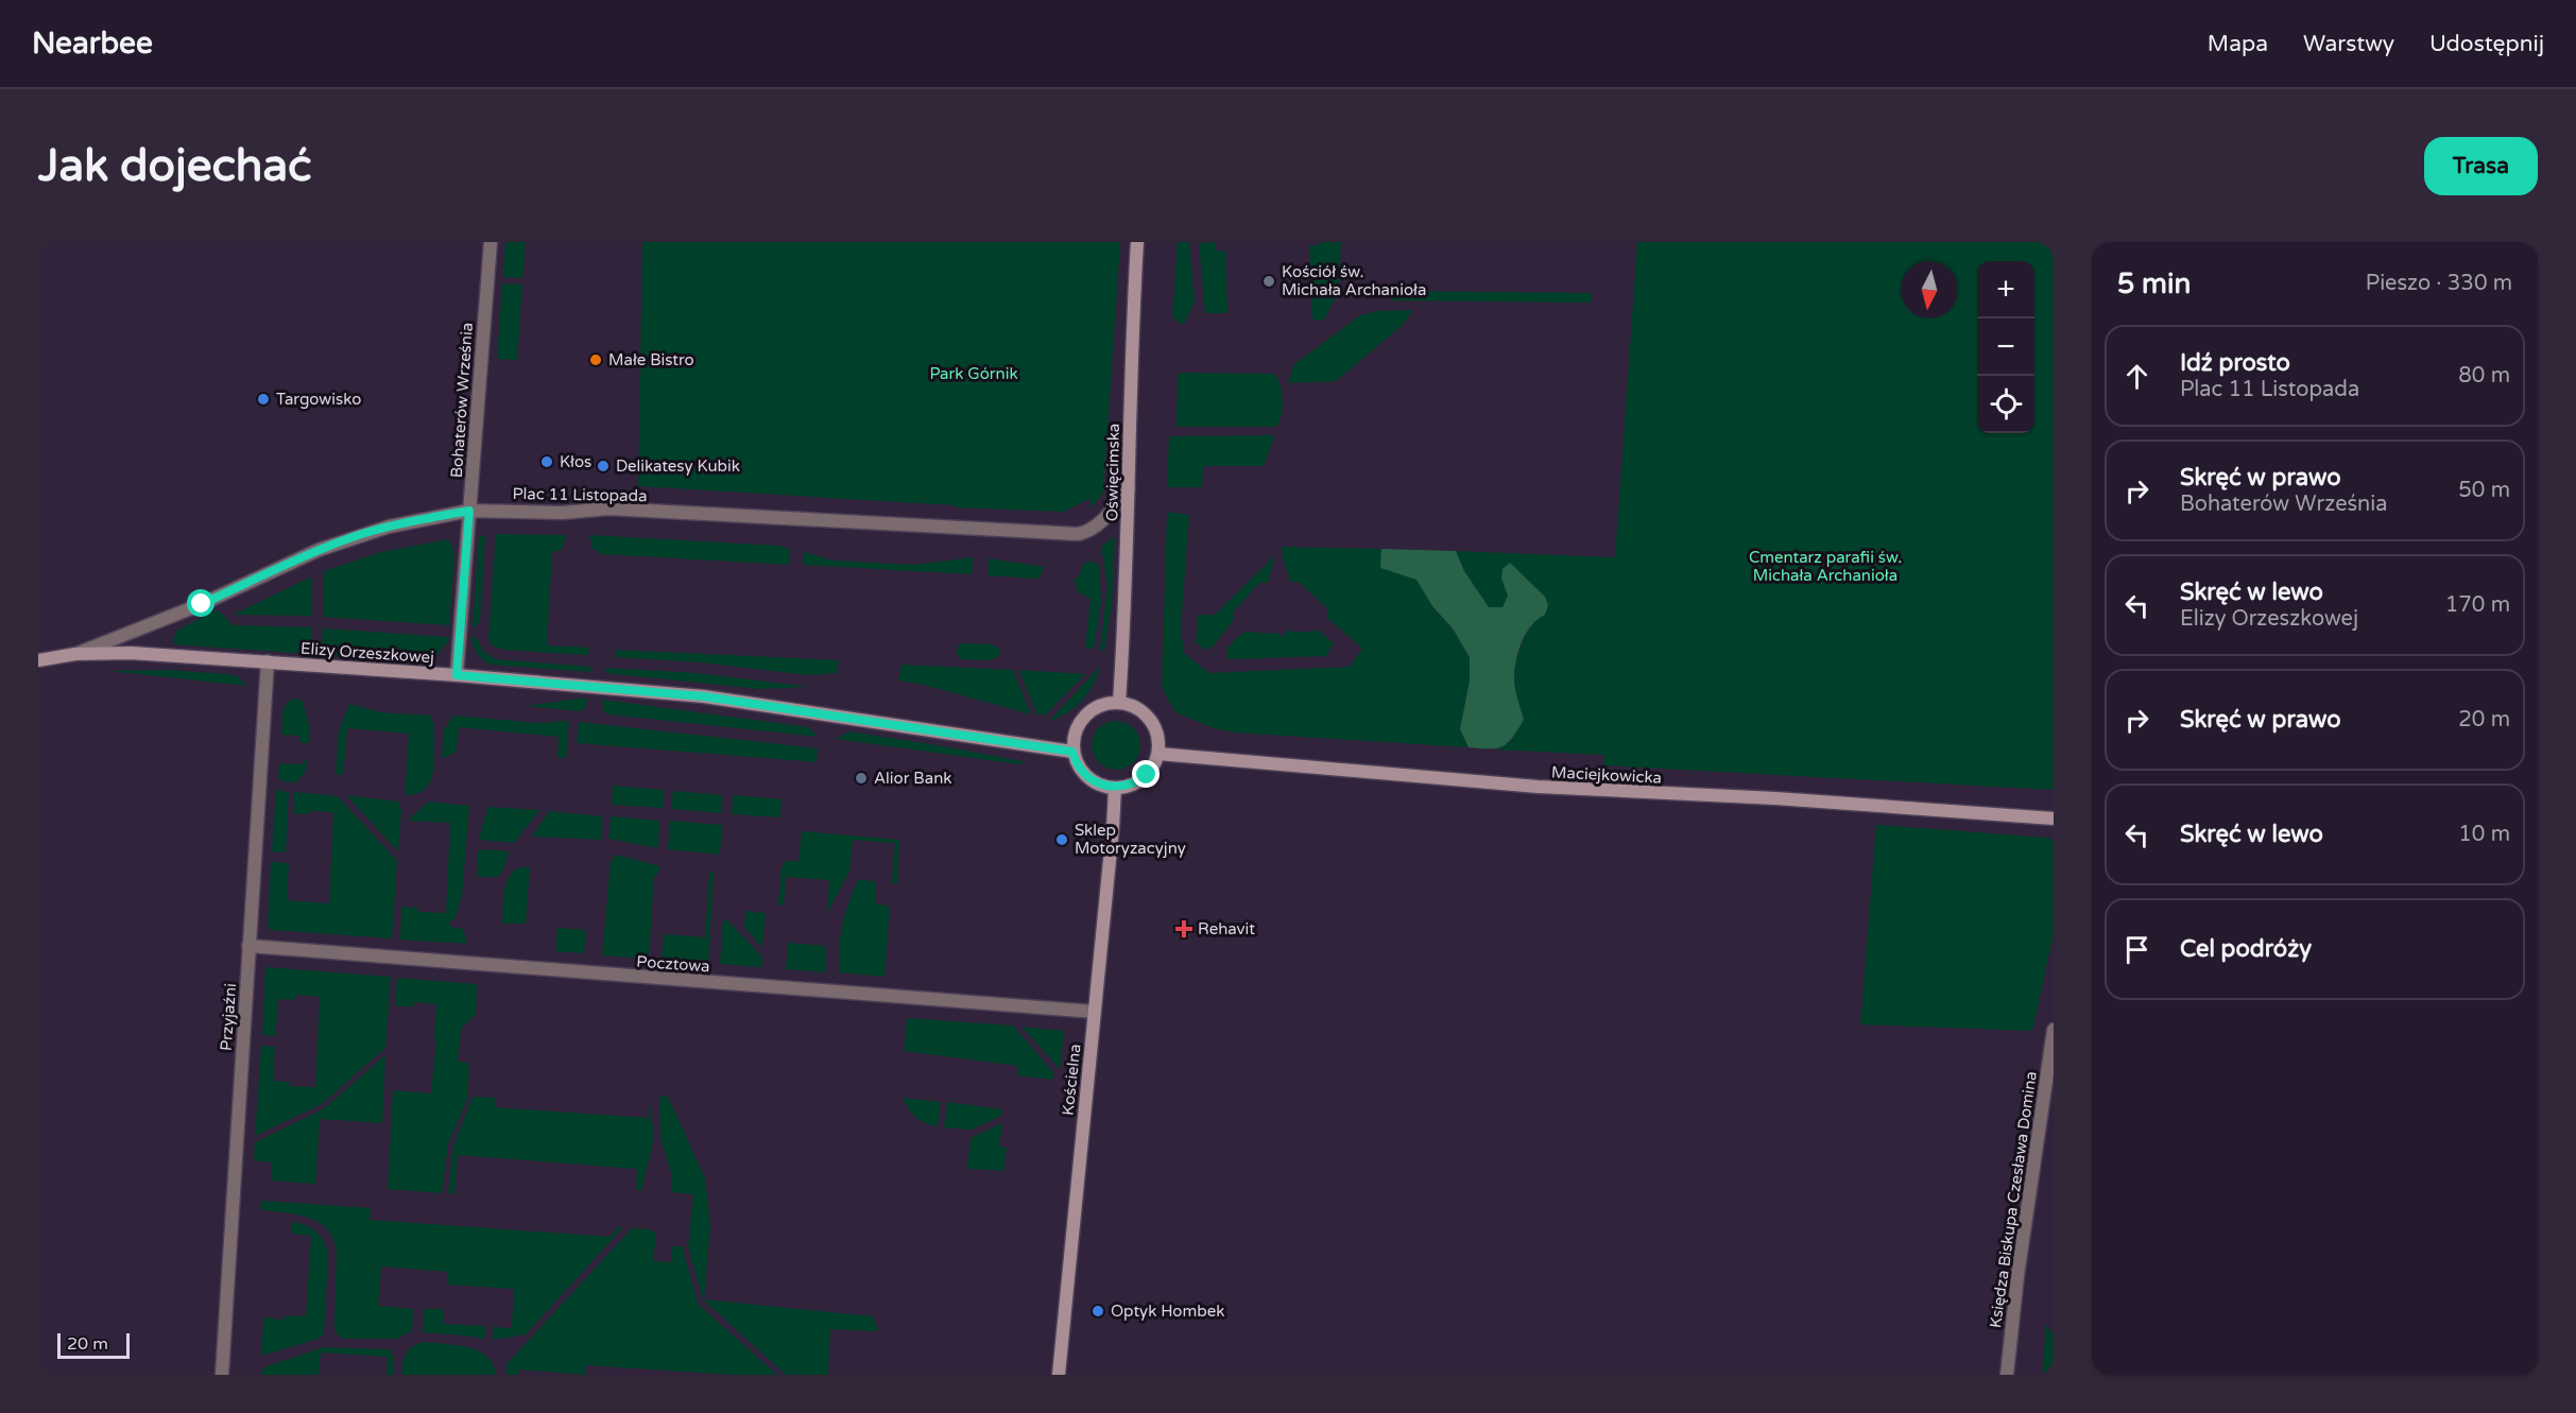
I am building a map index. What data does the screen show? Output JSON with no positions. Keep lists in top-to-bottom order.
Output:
{
  "streets": {
    "street": [
      "Bohaterów Września",
      "Oświęcimska",
      "Plac 11 Listopada",
      "Elizy Orzeszkowej",
      "Maciejkowicka",
      "Pocztowa",
      "Przyjaźni",
      "Kościelna",
      "Księdza Biskupa Czesława Domina"
    ]
  },
  "crossings": [
    ["Bohaterów Września", "Plac 11 Listopada"],
    ["Bohaterów Września", "Elizy Orzeszkowej"],
    ["Oświęcimska", "Plac 11 Listopada"],
    ["Oświęcimska", "Elizy Orzeszkowej"],
    ["Oświęcimska", "Maciejkowicka"],
    ["Oświęcimska", "Kościelna"],
    ["Plac 11 Listopada", "Elizy Orzeszkowej"],
    ["Elizy Orzeszkowej", "Maciejkowicka"],
    ["Elizy Orzeszkowej", "Przyjaźni"],
    ["Elizy Orzeszkowej", "Kościelna"],
    ["Maciejkowicka", "Kościelna"],
    ["Pocztowa", "Przyjaźni"],
    ["Pocztowa", "Kościelna"]
  ],
  "parks": ["Park Górnik", "Cmentarz parafii św. Michała Archanioła"],
  "places": {
    "other": [
      "Kościół św. Michała Archanioła",
      "Małe Bistro",
      "Targowisko",
      "Kłos",
      "Delikatesy Kubik",
      "Alior Bank",
      "Sklep Motoryzacyjny",
      "Optyk Hombek"
    ],
    "health": ["Rehavit"]
  },
  "scale_bar": "20 m",
  "north": "bottom",
  "page": {
    "header": "Nearbee",
    "nav": ["Mapa", "Warstwy", "Udostępnij"],
    "buttons": "Trasa",
    "title": "Jak dojechać",
    "heading": ["5 min", "Pieszo · 330 m"],
    "map_buttons": ["+", "−"],
    "list": [
      ["Idź prosto", "Plac 11 Listopada", "80 m"],
      ["Skręć w prawo", "Bohaterów Września", "50 m"],
      ["Skręć w lewo", "Elizy Orzeszkowej", "170 m"],
      ["Skręć w prawo", "20 m"],
      ["Skręć w lewo", "10 m"],
      "Cel podróży"
    ],
    "scale": "20 m"
  }
}
